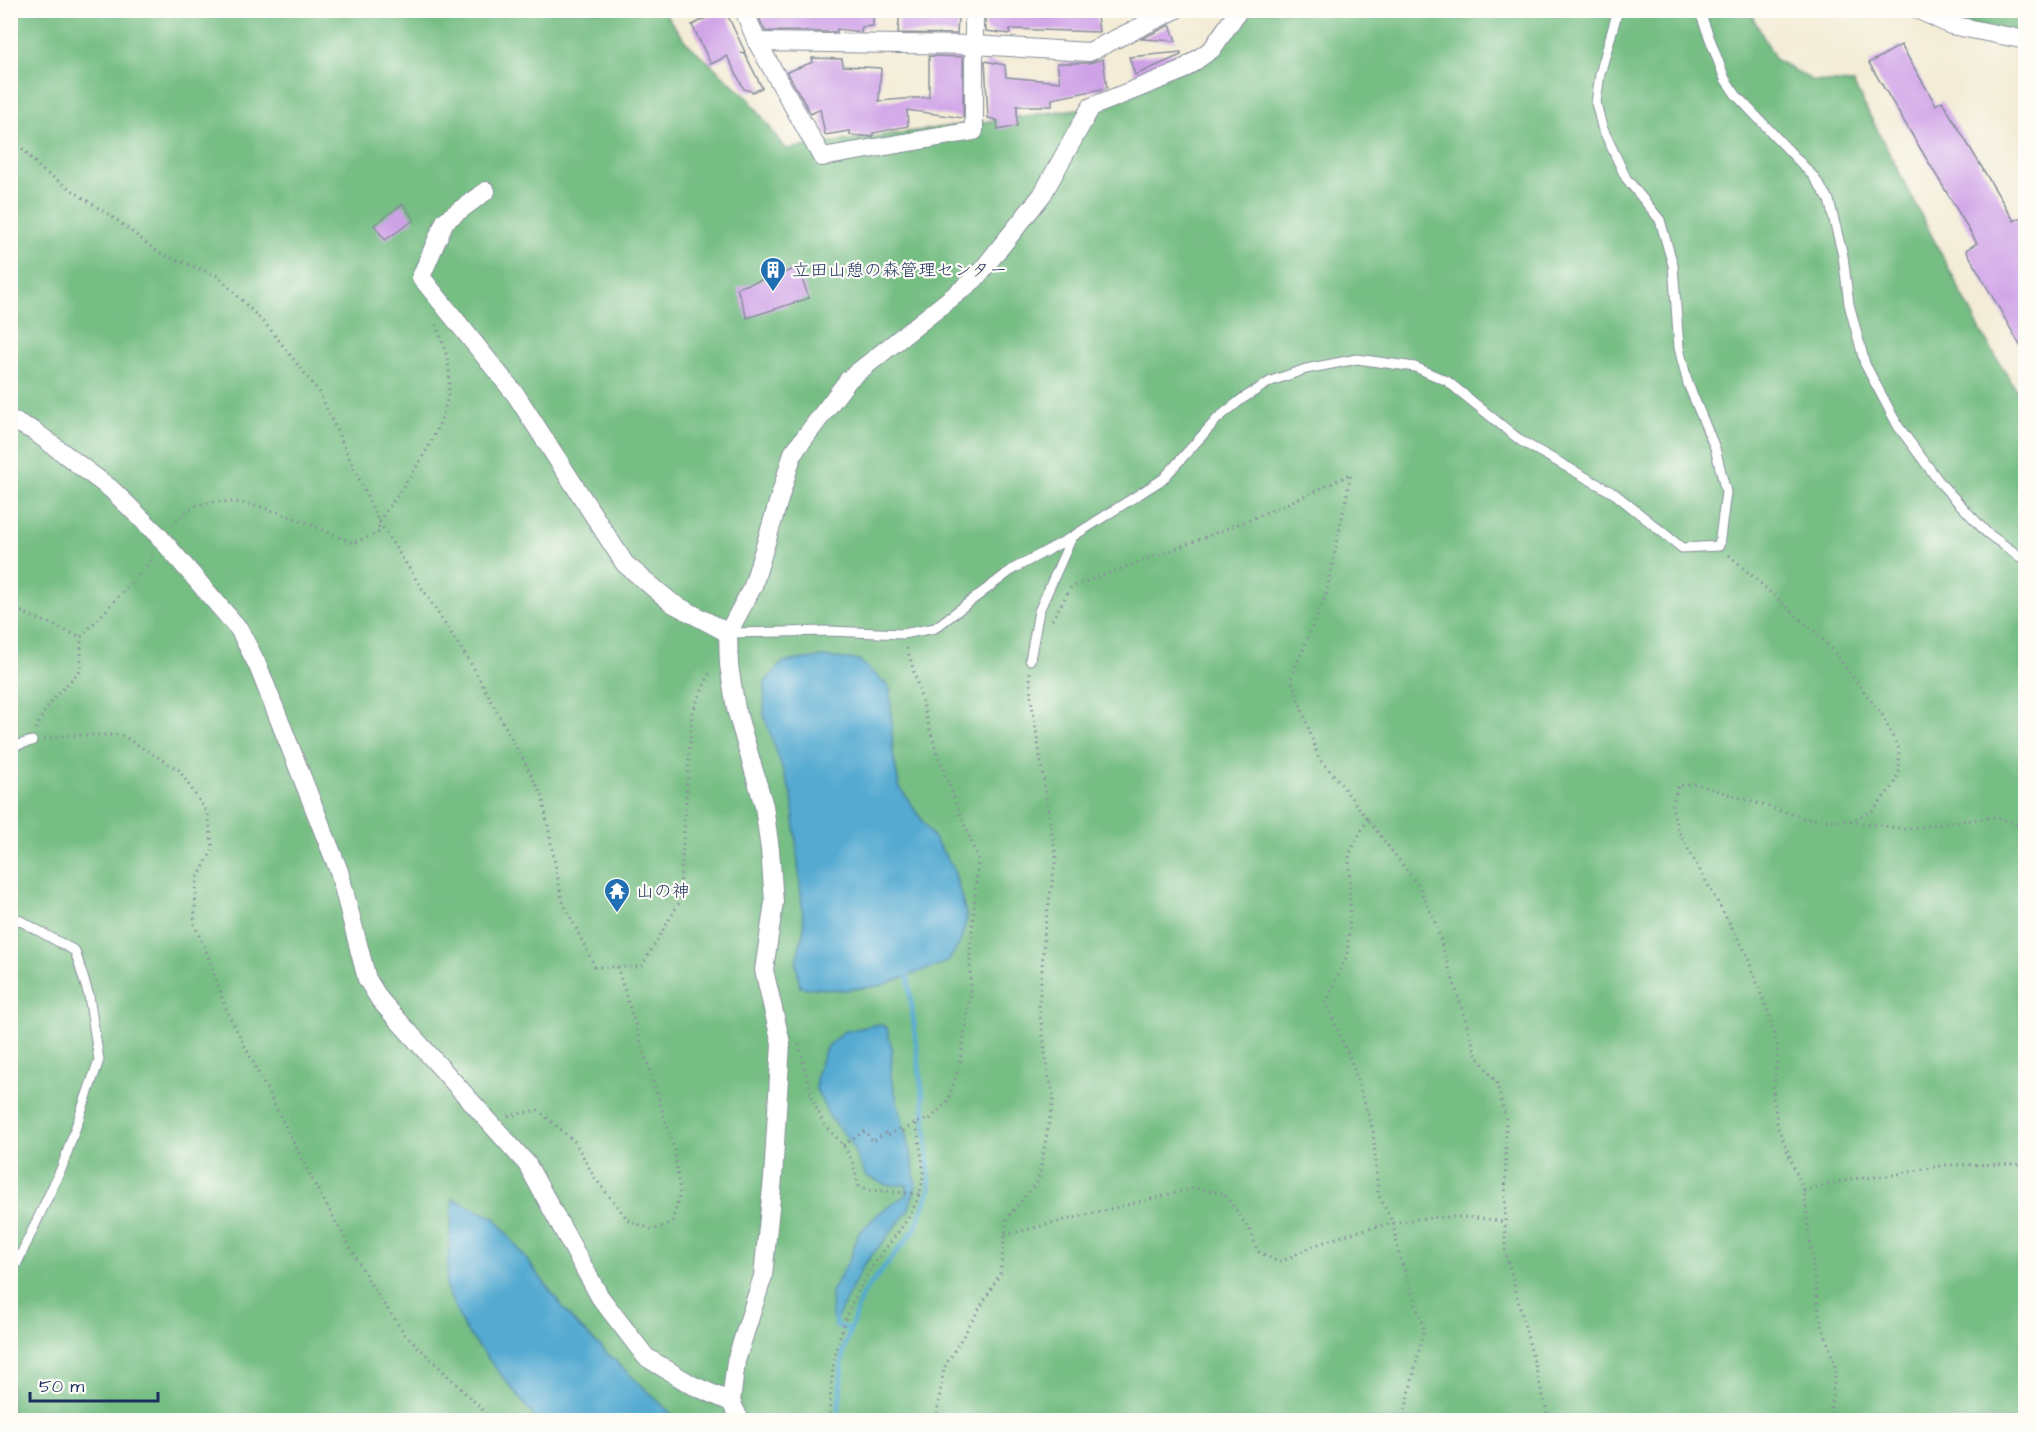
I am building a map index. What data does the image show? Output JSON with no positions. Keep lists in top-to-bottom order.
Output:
{
  "places": {
    "building": ["立田山憩の森管理センター"],
    "temple": ["山の神"]
  },
  "scale_bar": "50 m"
}
